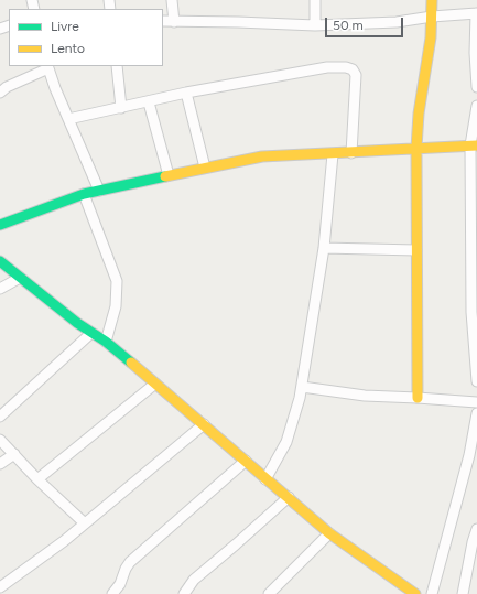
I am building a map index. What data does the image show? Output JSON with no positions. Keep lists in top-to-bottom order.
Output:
{
  "legend": ["Livre", "Lento"],
  "scale_bar": "50 m"
}
